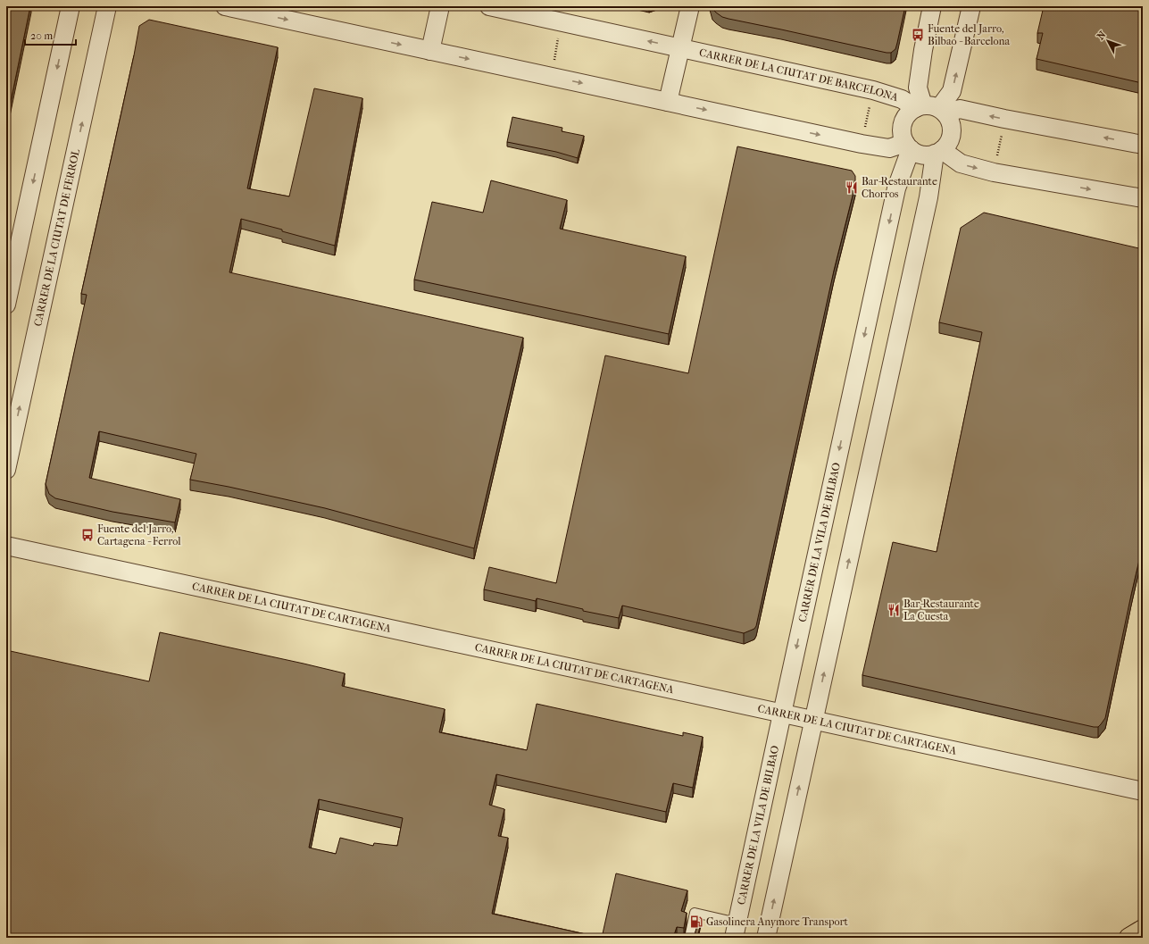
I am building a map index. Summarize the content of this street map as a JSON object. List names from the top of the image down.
{
  "streets": {
    "street": [
      "CARRER DE LA CIUTAT DE BARCELONA",
      "CARRER DE LA CIUTAT DE FERROL",
      "CARRER DE LA VILA DE BILBAO",
      "CARRER DE LA CIUTAT DE CARTAGENA"
    ]
  },
  "crossings": [
    ["CARRER DE LA CIUTAT DE BARCELONA", "CARRER DE LA VILA DE BILBAO"],
    ["CARRER DE LA VILA DE BILBAO", "CARRER DE LA CIUTAT DE CARTAGENA"]
  ],
  "places": {
    "bus stop": ["Fuente del Jarro, Bilbao - Barcelona", "Fuente del Jarro, Cartagena - Ferrol"],
    "restaurant": ["Bar-Restaurante Chorros", "Bar-Restaurante La Cuesta"],
    "fuel station": ["Gasolinera Anymore Transport"]
  },
  "scale_bar": "20 m",
  "north": "top left"
}
